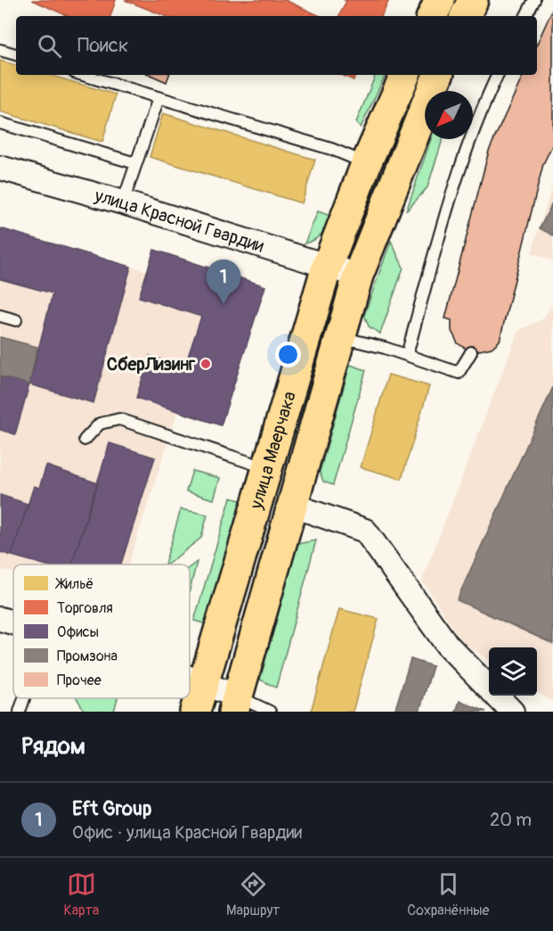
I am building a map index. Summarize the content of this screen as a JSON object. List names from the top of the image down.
{
  "streets": {
    "main road": ["улица Маерчака"],
    "street": ["улица Красной Гвардии"]
  },
  "crossings": [
    ["улица Красной Гвардии", "улица Маерчака"]
  ],
  "places": ["СберЛизинг"],
  "legend": [
    "Жильё",
    "Торговля",
    "Офисы",
    "Промзона",
    "Прочее"
  ],
  "north": "bottom left",
  "page": {
    "search": "Поиск",
    "pins": "1",
    "heading": "Рядом",
    "list": [
      {
        "mark": "1",
        "name": "Eft Group",
        "note": "Офис · улица Красной Гвардии",
        "value": "20 m"
      }
    ],
    "nav": ["Карта", "Маршрут", "Сохранённые"]
  }
}
